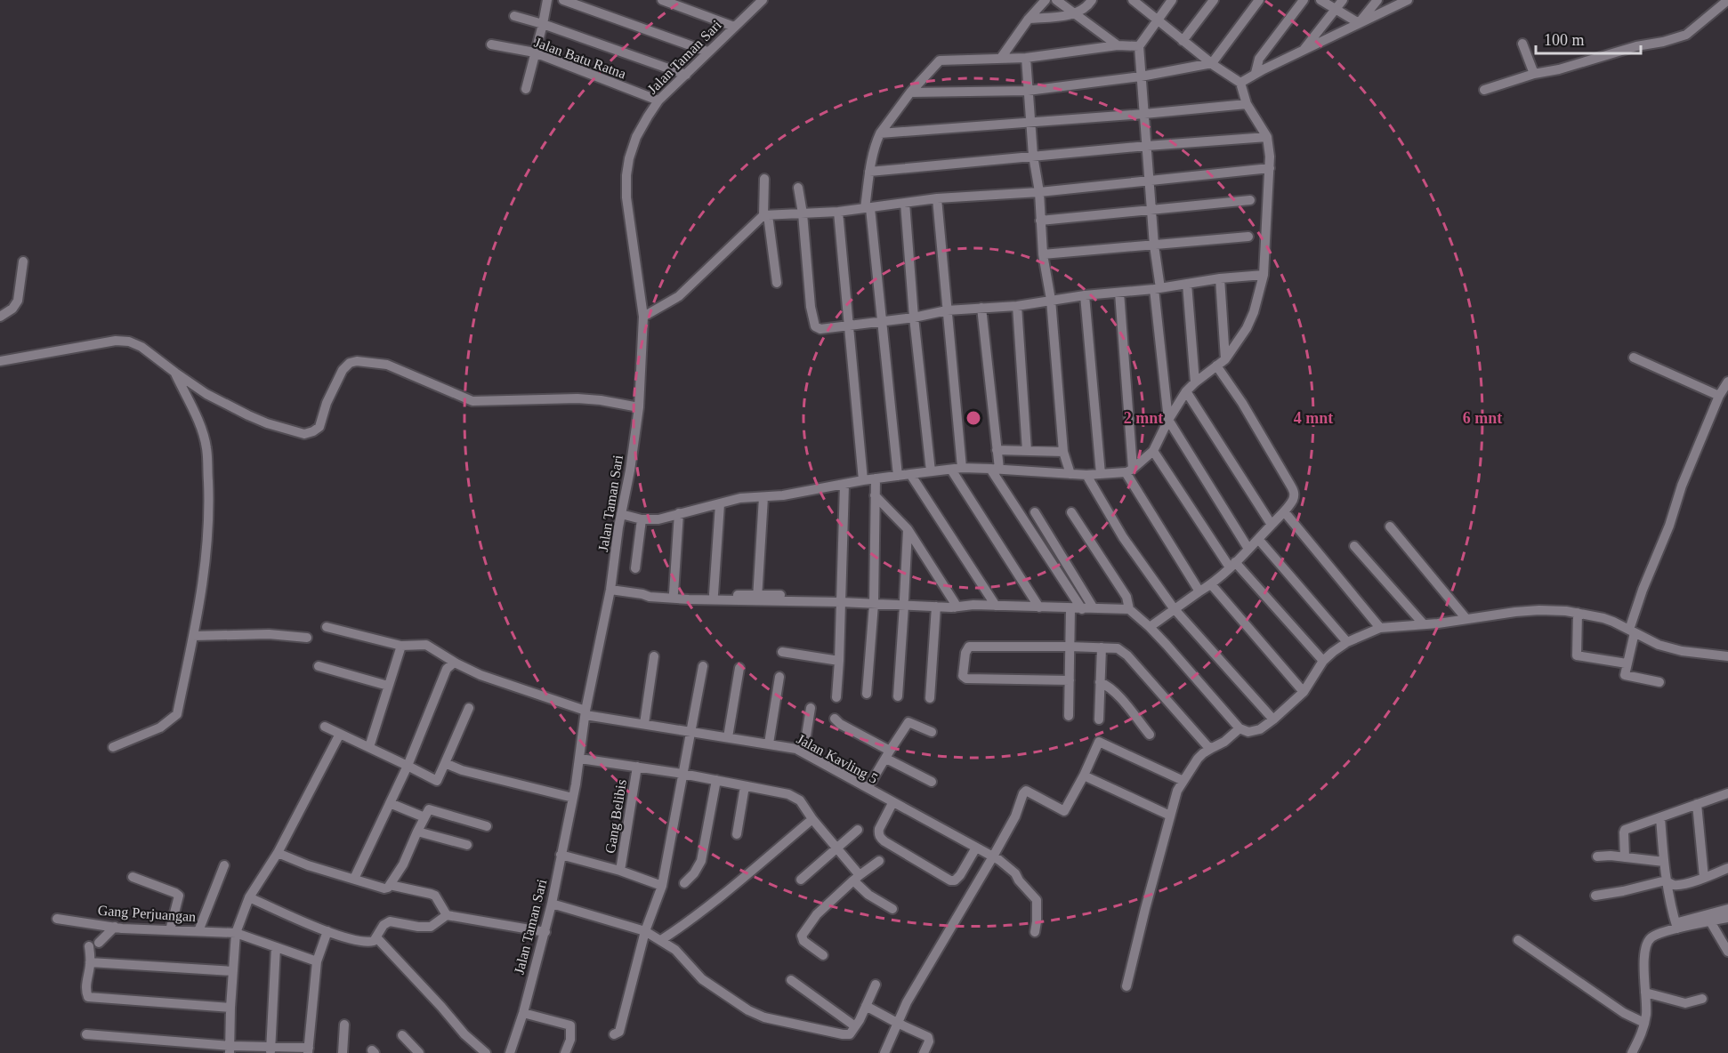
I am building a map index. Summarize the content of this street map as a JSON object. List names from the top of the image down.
{
  "streets": {
    "street": [
      "Jalan Taman Sari",
      "Jalan Batu Ratna",
      "Jalan Kavling 5",
      "Gang Belibis",
      "Gang Perjuangan"
    ]
  },
  "crossings": [
    ["Jalan Taman Sari", "Jalan Batu Ratna"],
    ["Jalan Taman Sari", "Jalan Kavling 5"]
  ],
  "scale_bar": "100 m",
  "rings": ["2 mnt", "4 mnt", "6 mnt"]
}
